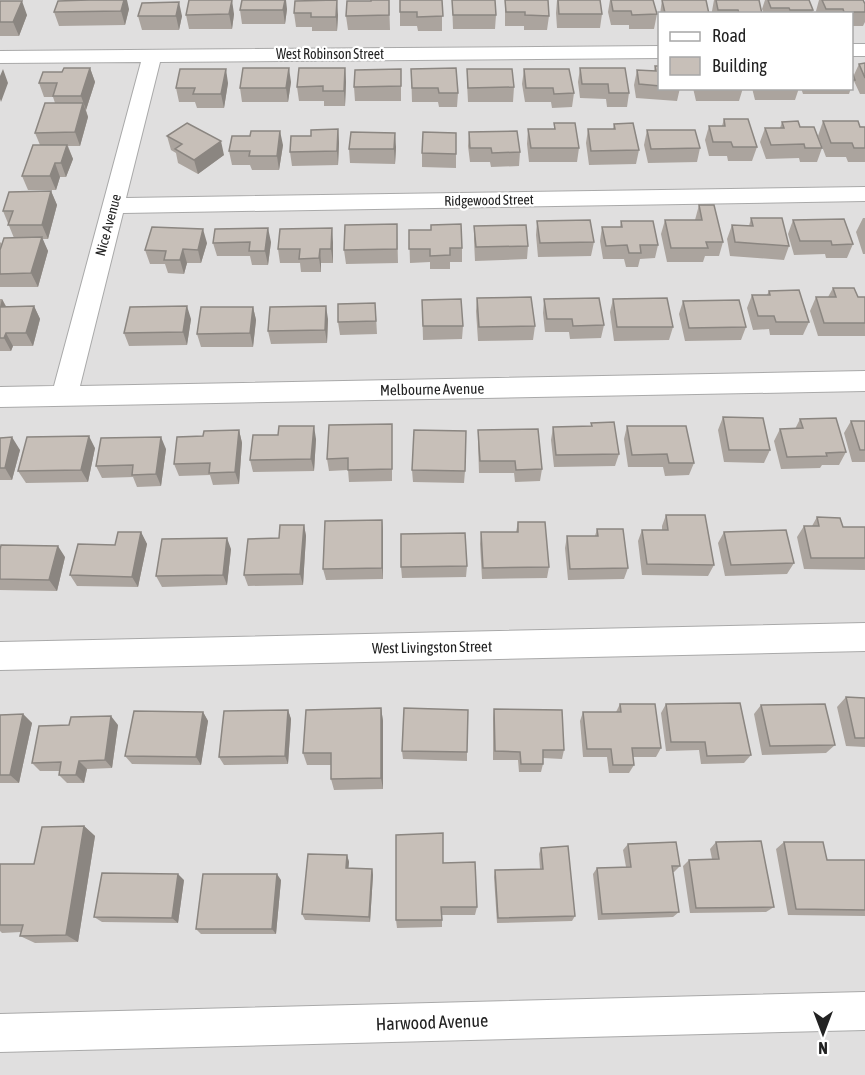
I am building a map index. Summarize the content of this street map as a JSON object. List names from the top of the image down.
{
  "streets": {
    "street": [
      "West Robinson Street",
      "Ridgewood Street",
      "Nice Avenue",
      "Melbourne Avenue",
      "West Livingston Street",
      "Harwood Avenue"
    ]
  },
  "crossings": [
    ["West Robinson Street", "Nice Avenue"],
    ["Ridgewood Street", "Nice Avenue"],
    ["Nice Avenue", "Melbourne Avenue"]
  ],
  "legend": ["Road", "Building"],
  "north": "bottom"
}
